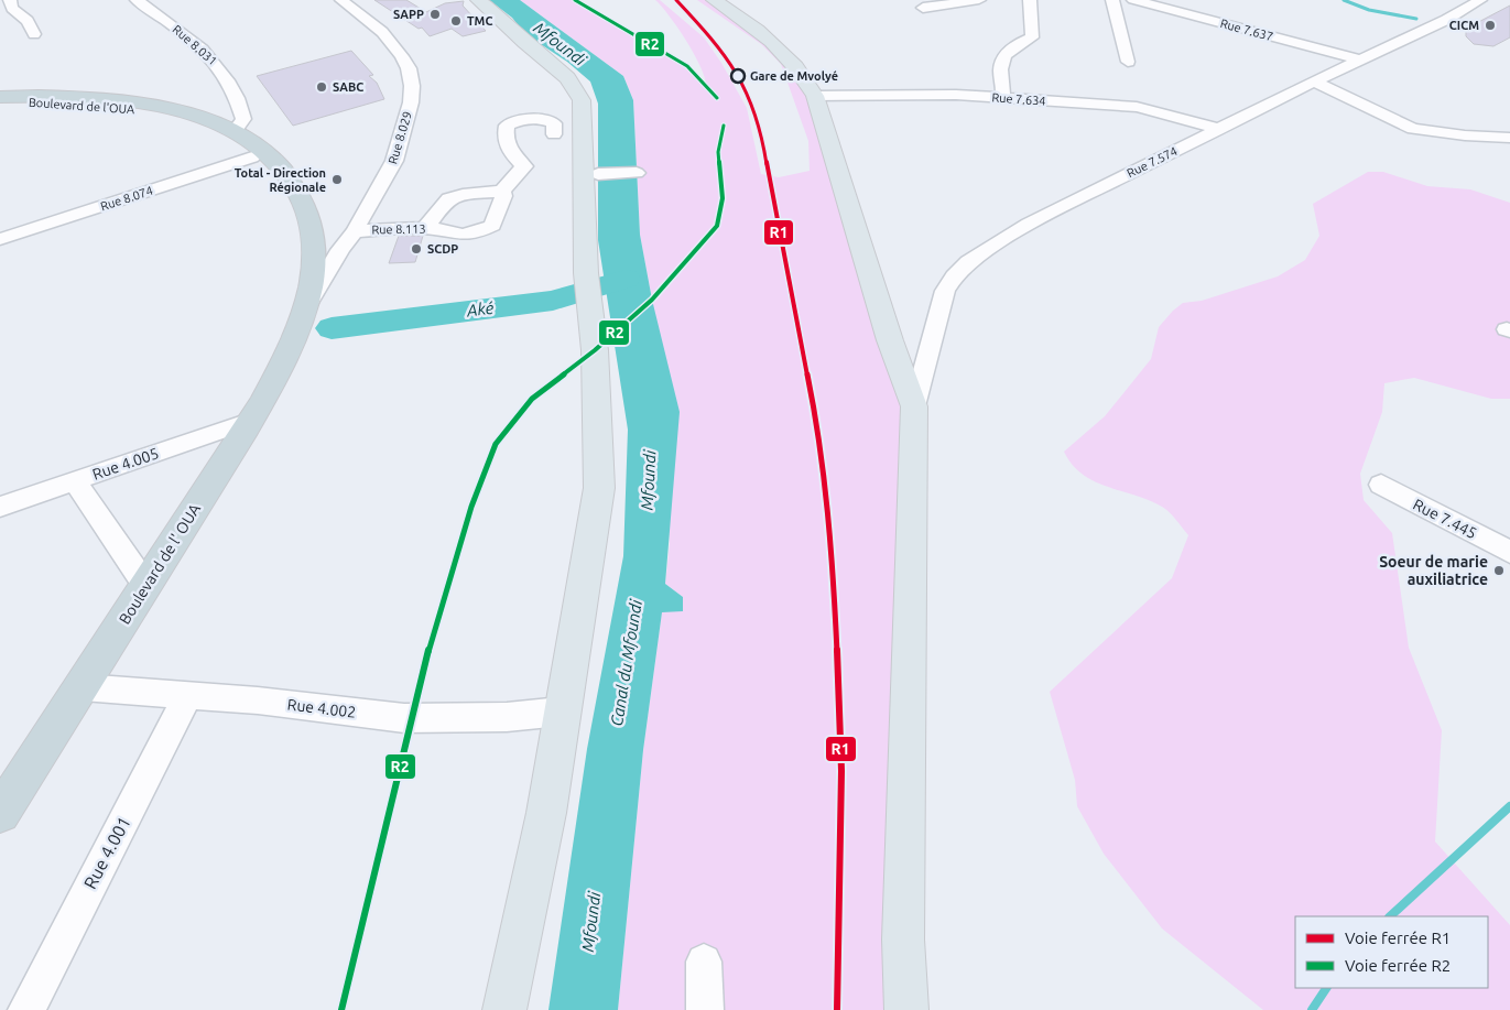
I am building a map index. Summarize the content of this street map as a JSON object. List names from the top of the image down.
{
  "streets": {
    "highway": ["Boulevard de l'OUA", "Boulevard de l' OUA"],
    "street": [
      "Rue 7.637",
      "Rue 8.031",
      "Rue 7.634",
      "Rue 8.029",
      "Rue 7.574",
      "Rue 8.074",
      "Rue 8.113",
      "Rue 4.005",
      "Rue 7.445",
      "Rue 4.002",
      "Rue 4.001"
    ]
  },
  "crossings": [
    ["Rue 7.637", "Rue 7.574"],
    ["Rue 8.031", "Boulevard de l' OUA"],
    ["Rue 7.634", "Rue 7.574"],
    ["Boulevard de l'OUA", "Rue 8.029"],
    ["Boulevard de l'OUA", "Rue 8.074"],
    ["Boulevard de l'OUA", "Boulevard de l' OUA"],
    ["Rue 8.029", "Rue 8.113"],
    ["Rue 8.029", "Boulevard de l' OUA"],
    ["Rue 4.005", "Boulevard de l' OUA"],
    ["Boulevard de l' OUA", "Rue 4.002"],
    ["Rue 4.002", "Rue 4.001"]
  ],
  "water": ["Mfoundi", "Aké", "Canal du Mfoundi"],
  "places": [
    "SAPP",
    "TMC",
    "CICM",
    "Gare de Mvolyé",
    "SABC",
    "Total - Direction Régionale",
    "SCDP",
    "Soeur de marie auxiliatrice"
  ],
  "lines": ["rail line R1", "rail line R2"],
  "legend": ["Voie ferrée R1", "Voie ferrée R2"]
}
